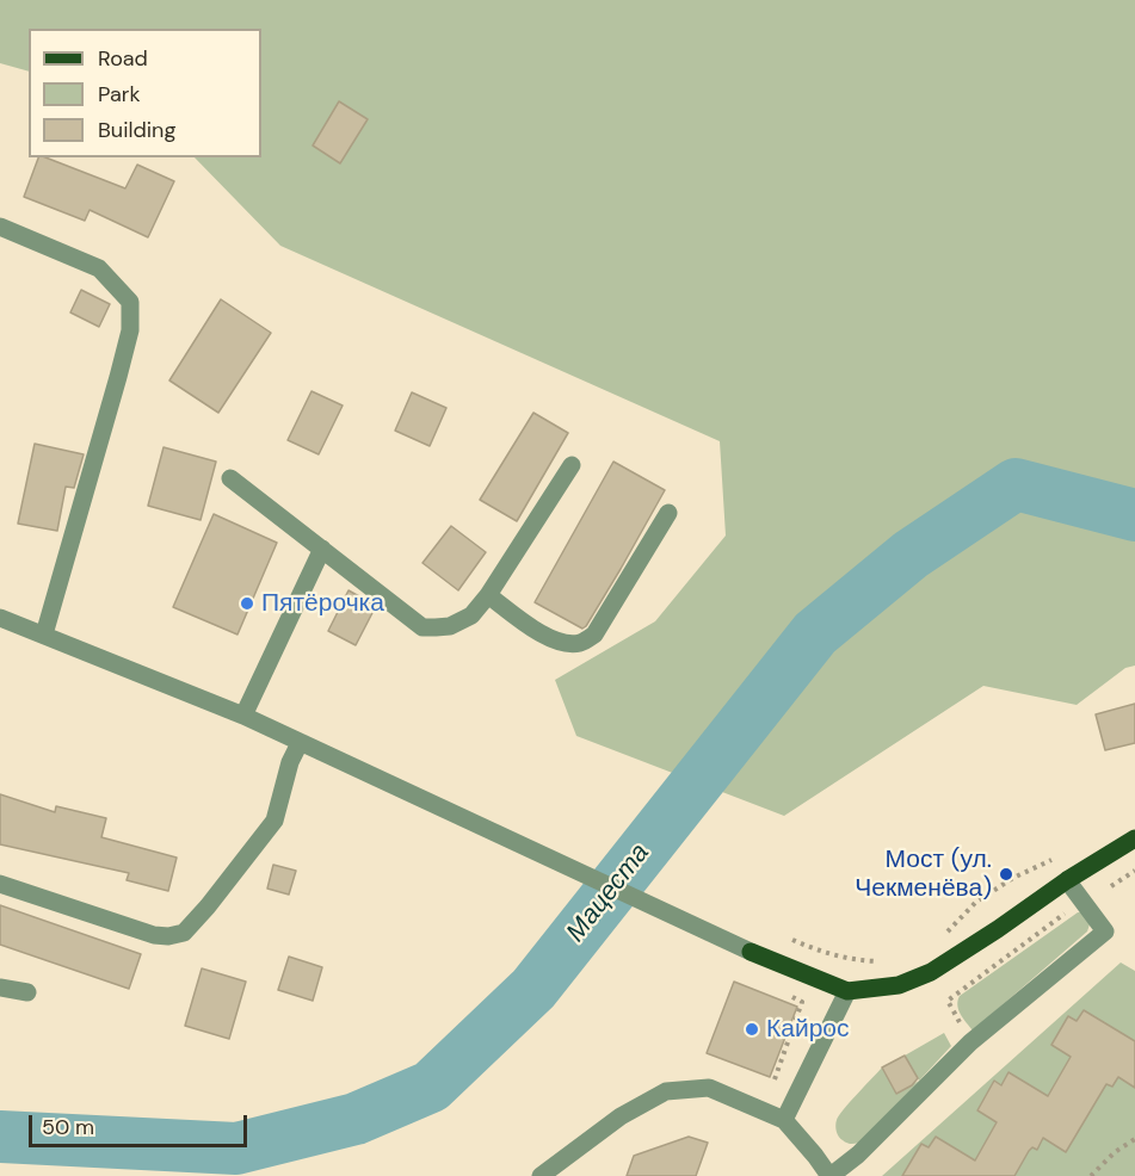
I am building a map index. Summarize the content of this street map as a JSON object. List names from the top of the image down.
{
  "water": ["Мацеста"],
  "places": ["Пятёрочка", "Мост (ул. Чекменёва)", "Кайрос"],
  "legend": ["Road", "Park", "Building"],
  "scale_bar": "50 m"
}
